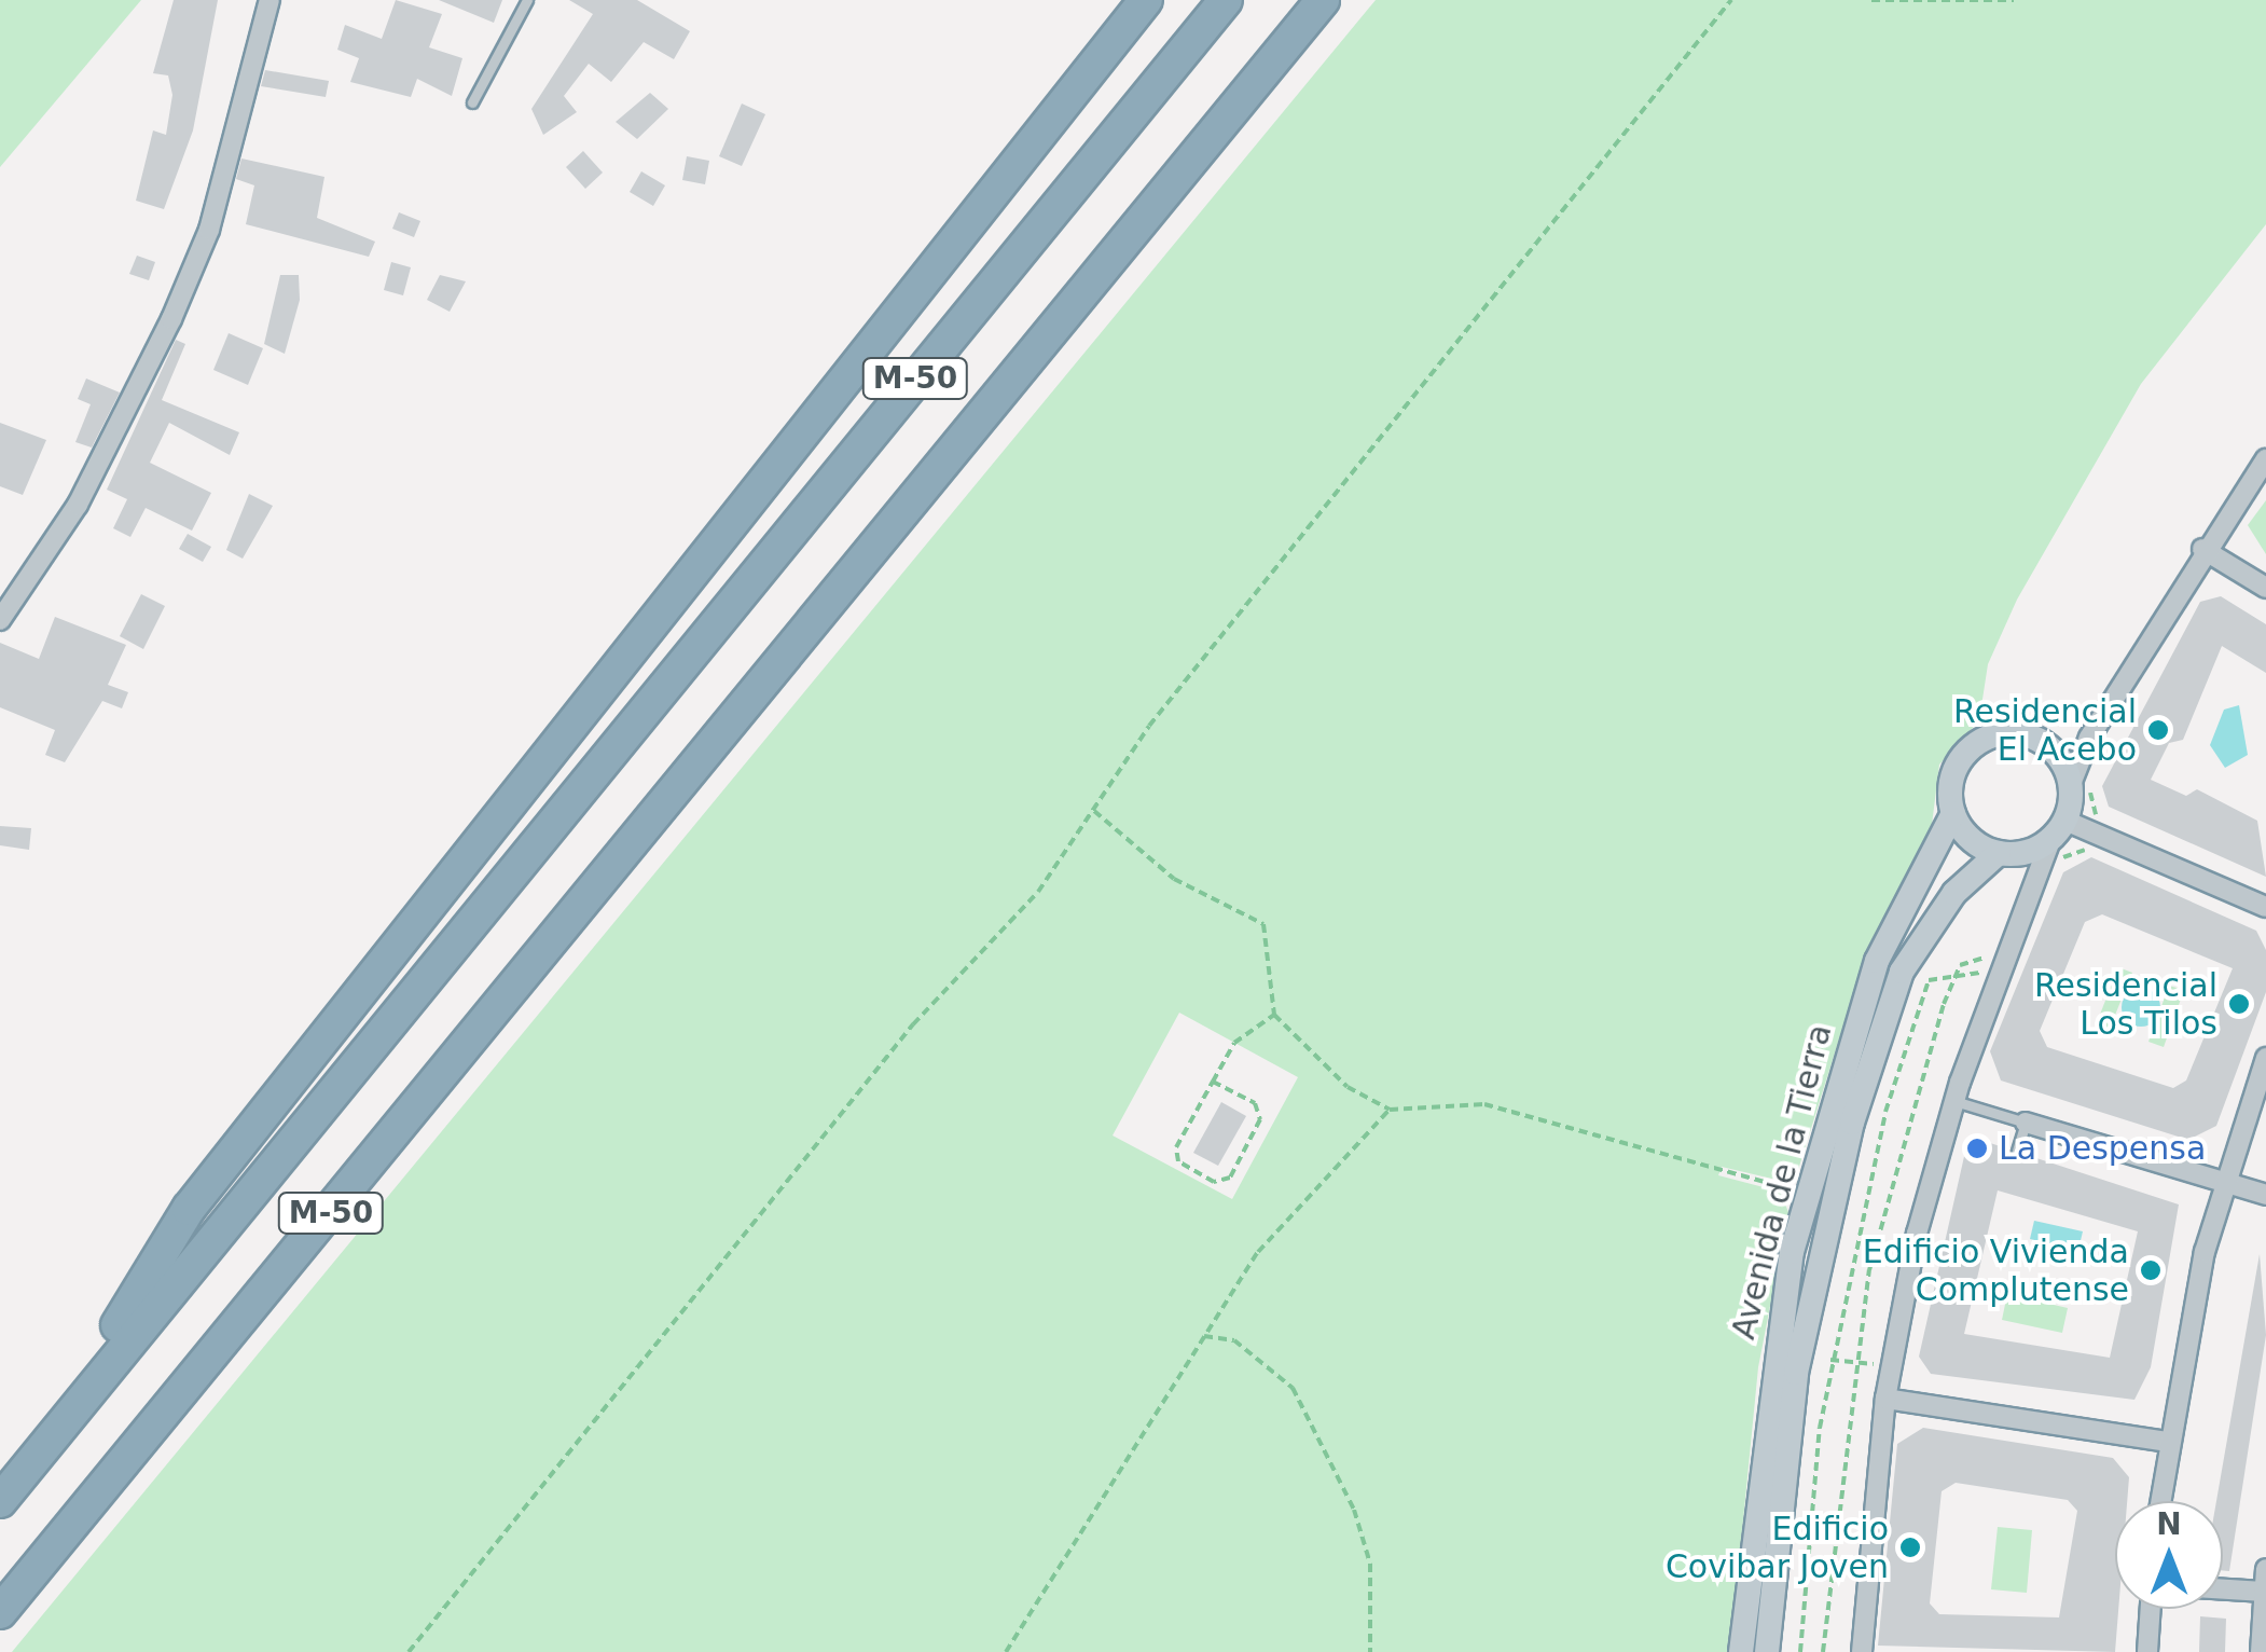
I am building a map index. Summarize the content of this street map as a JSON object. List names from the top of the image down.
{
  "streets": {
    "highway": ["M-50"],
    "street": ["Avenida de la Tierra"]
  },
  "places": [
    "Residencial El Acebo",
    "Residencial Los Tilos",
    "La Despensa",
    "Edificio Vivienda Complutense",
    "Edificio Covibar Joven"
  ],
  "north": "top"
}
